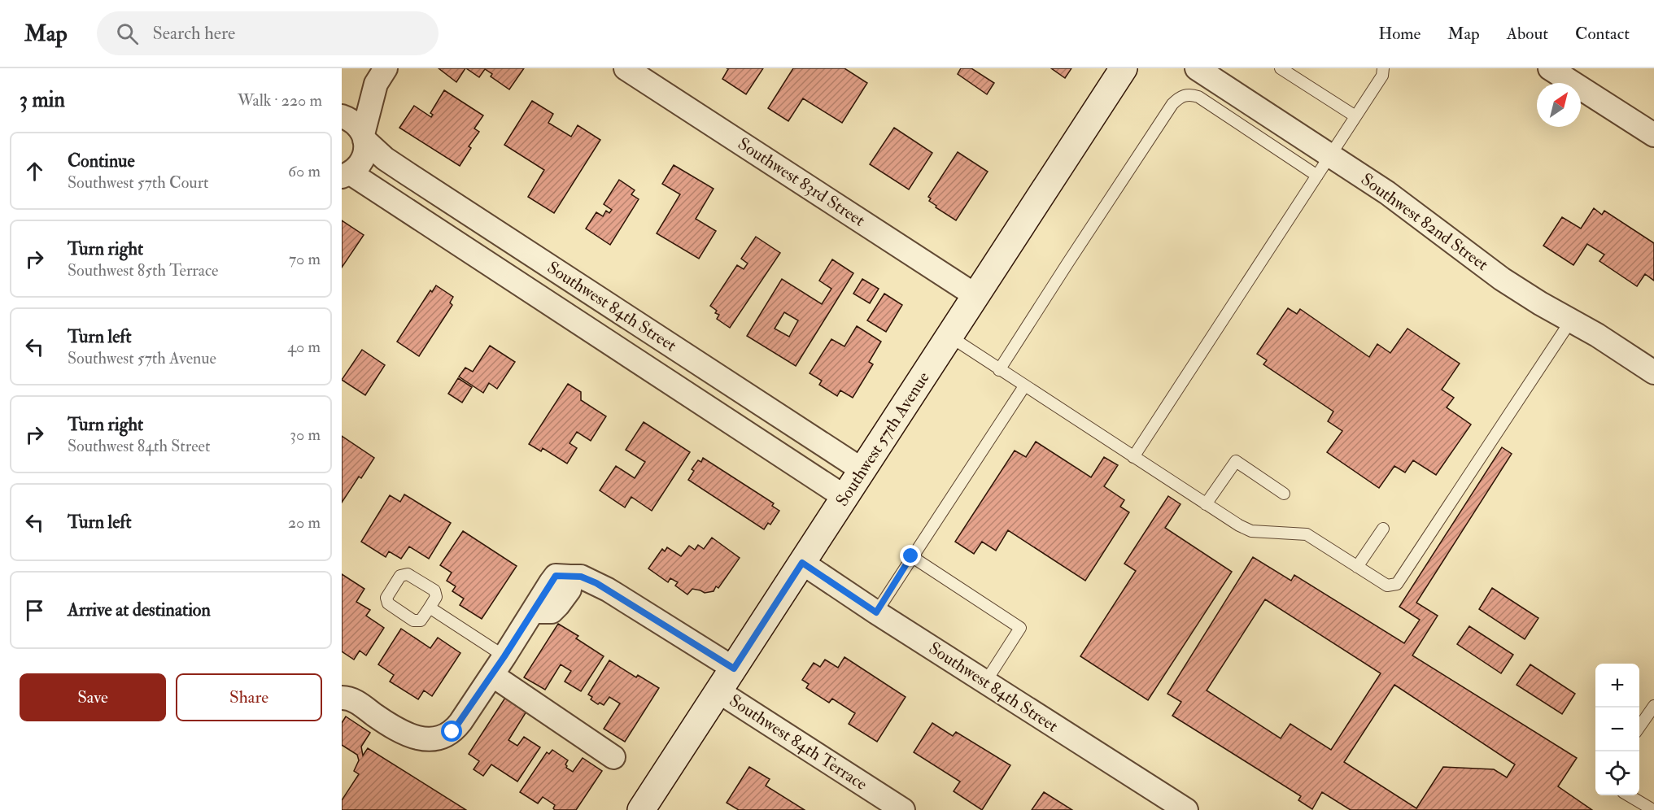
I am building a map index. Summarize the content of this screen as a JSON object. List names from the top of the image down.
{
  "streets": {
    "main road": ["Southwest 57th Avenue"],
    "street": [
      "Southwest 83rd Street",
      "Southwest 82nd Street",
      "Southwest 84th Street",
      "Southwest 84th Terrace"
    ]
  },
  "crossings": [
    ["Southwest 83rd Street", "Southwest 57th Avenue"],
    ["Southwest 84th Street", "Southwest 57th Avenue"],
    ["Southwest 57th Avenue", "Southwest 84th Terrace"]
  ],
  "north": "top right",
  "page": {
    "header": "Map",
    "search": "Search here",
    "nav": [
      "Home",
      "Map",
      "About",
      "Contact"
    ],
    "heading": ["3 min", "Walk · 220 m"],
    "list": [
      ["Continue", "Southwest 57th Court", "60 m"],
      ["Turn right", "Southwest 85th Terrace", "70 m"],
      ["Turn left", "Southwest 57th Avenue", "40 m"],
      ["Turn right", "Southwest 84th Street", "30 m"],
      ["Turn left", "20 m"],
      "Arrive at destination"
    ],
    "buttons": ["Save", "Share"],
    "map_buttons": ["+", "−"]
  }
}
